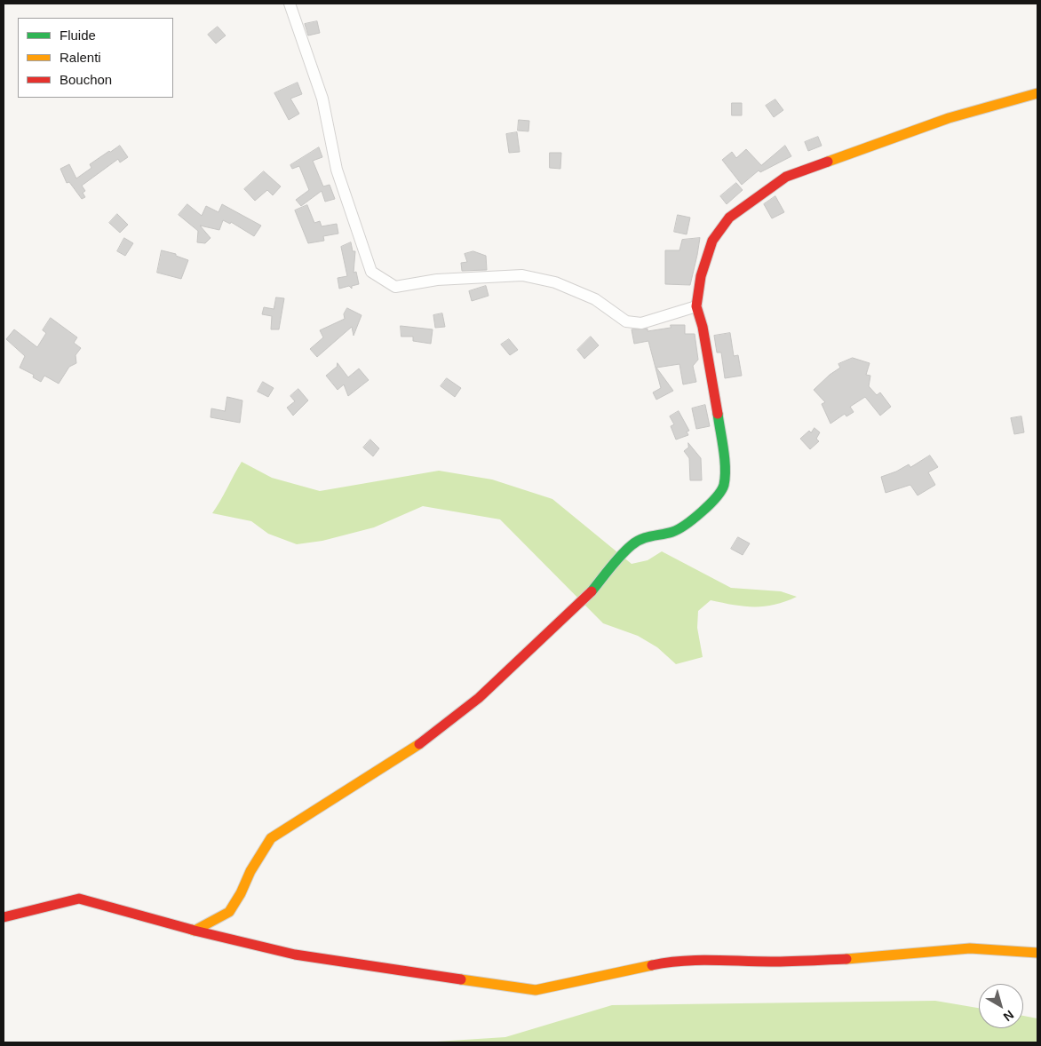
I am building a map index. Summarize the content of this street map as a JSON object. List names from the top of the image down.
{
  "legend": ["Fluide", "Ralenti", "Bouchon"],
  "north": "bottom right"
}
